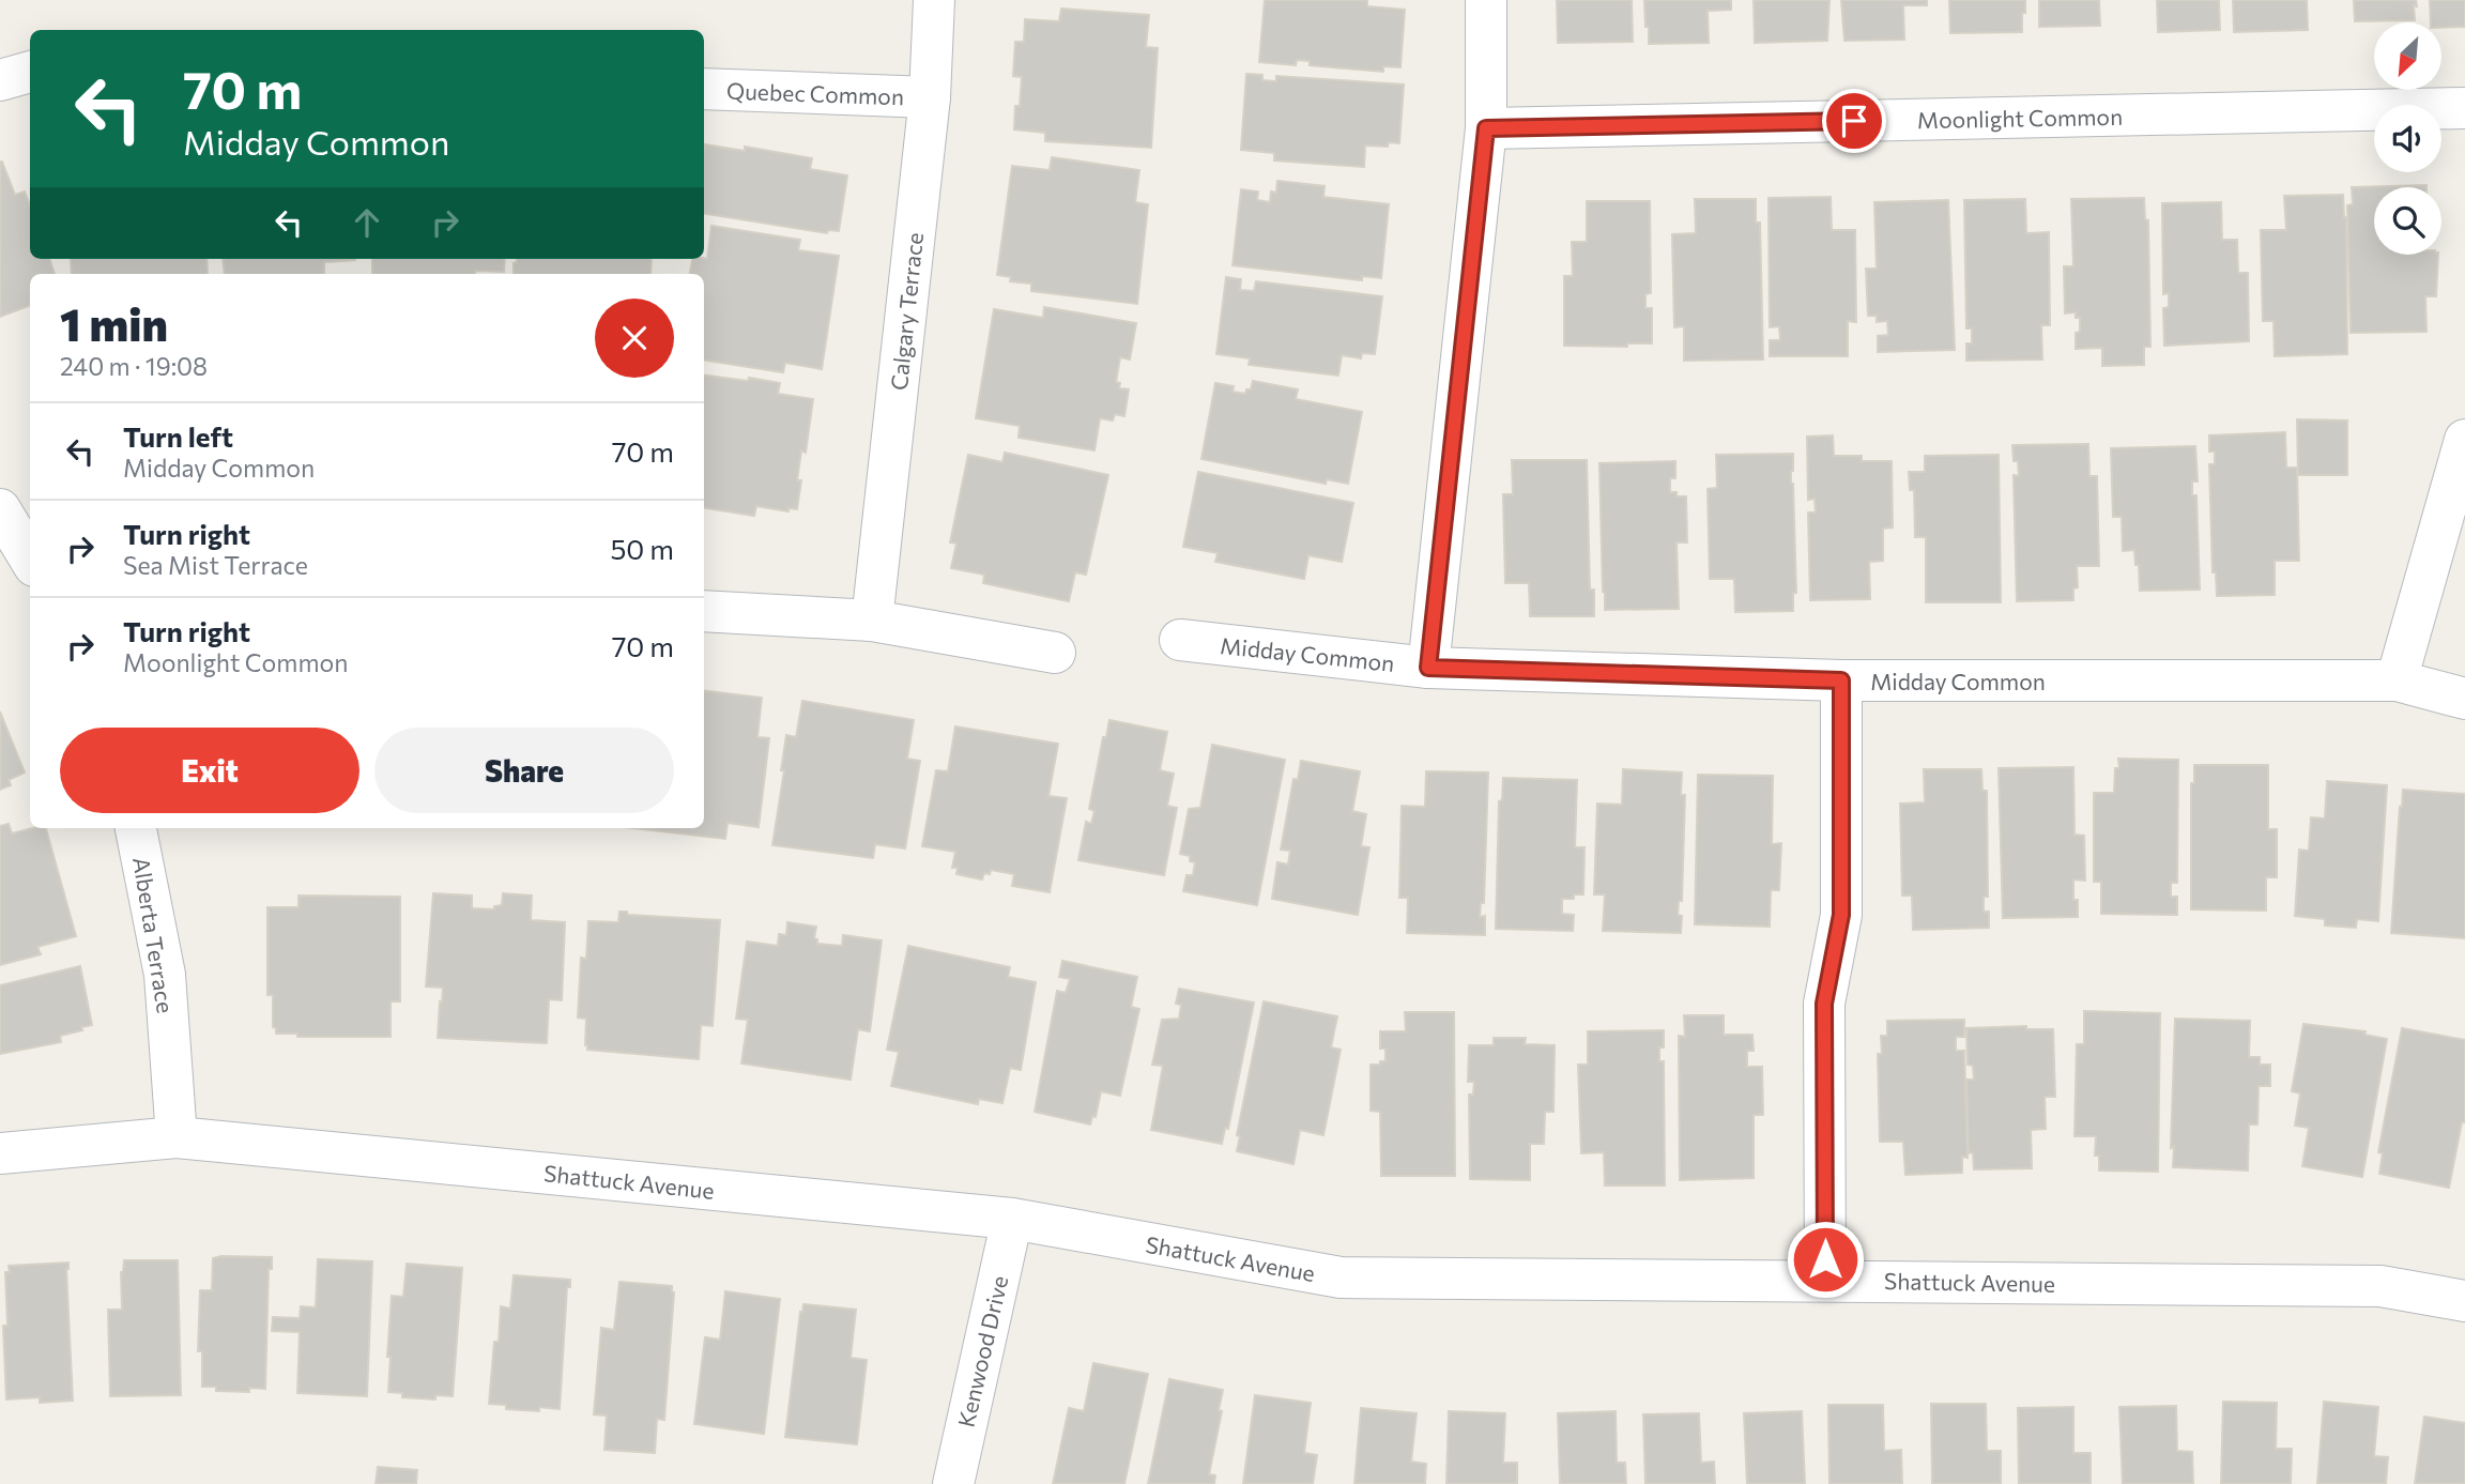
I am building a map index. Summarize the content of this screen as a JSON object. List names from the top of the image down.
{
  "streets": {
    "street": [
      "Quebec Common",
      "Moonlight Common",
      "Calgary Terrace",
      "Midday Common",
      "Alberta Terrace",
      "Shattuck Avenue",
      "Kenwood Drive"
    ]
  },
  "crossings": [
    ["Quebec Common", "Calgary Terrace"],
    ["Alberta Terrace", "Shattuck Avenue"],
    ["Shattuck Avenue", "Kenwood Drive"]
  ],
  "north": "bottom left",
  "page": {
    "turn": ["70 m", "Midday Common"],
    "heading": ["1 min", "240 m · 19:08"],
    "list": [
      {
        "name": "Turn left",
        "note": "Midday Common",
        "value": "70 m"
      },
      {
        "name": "Turn right",
        "note": "Sea Mist Terrace",
        "value": "50 m"
      },
      {
        "name": "Turn right",
        "note": "Moonlight Common",
        "value": "70 m"
      }
    ],
    "buttons": ["Exit", "Share"]
  }
}
